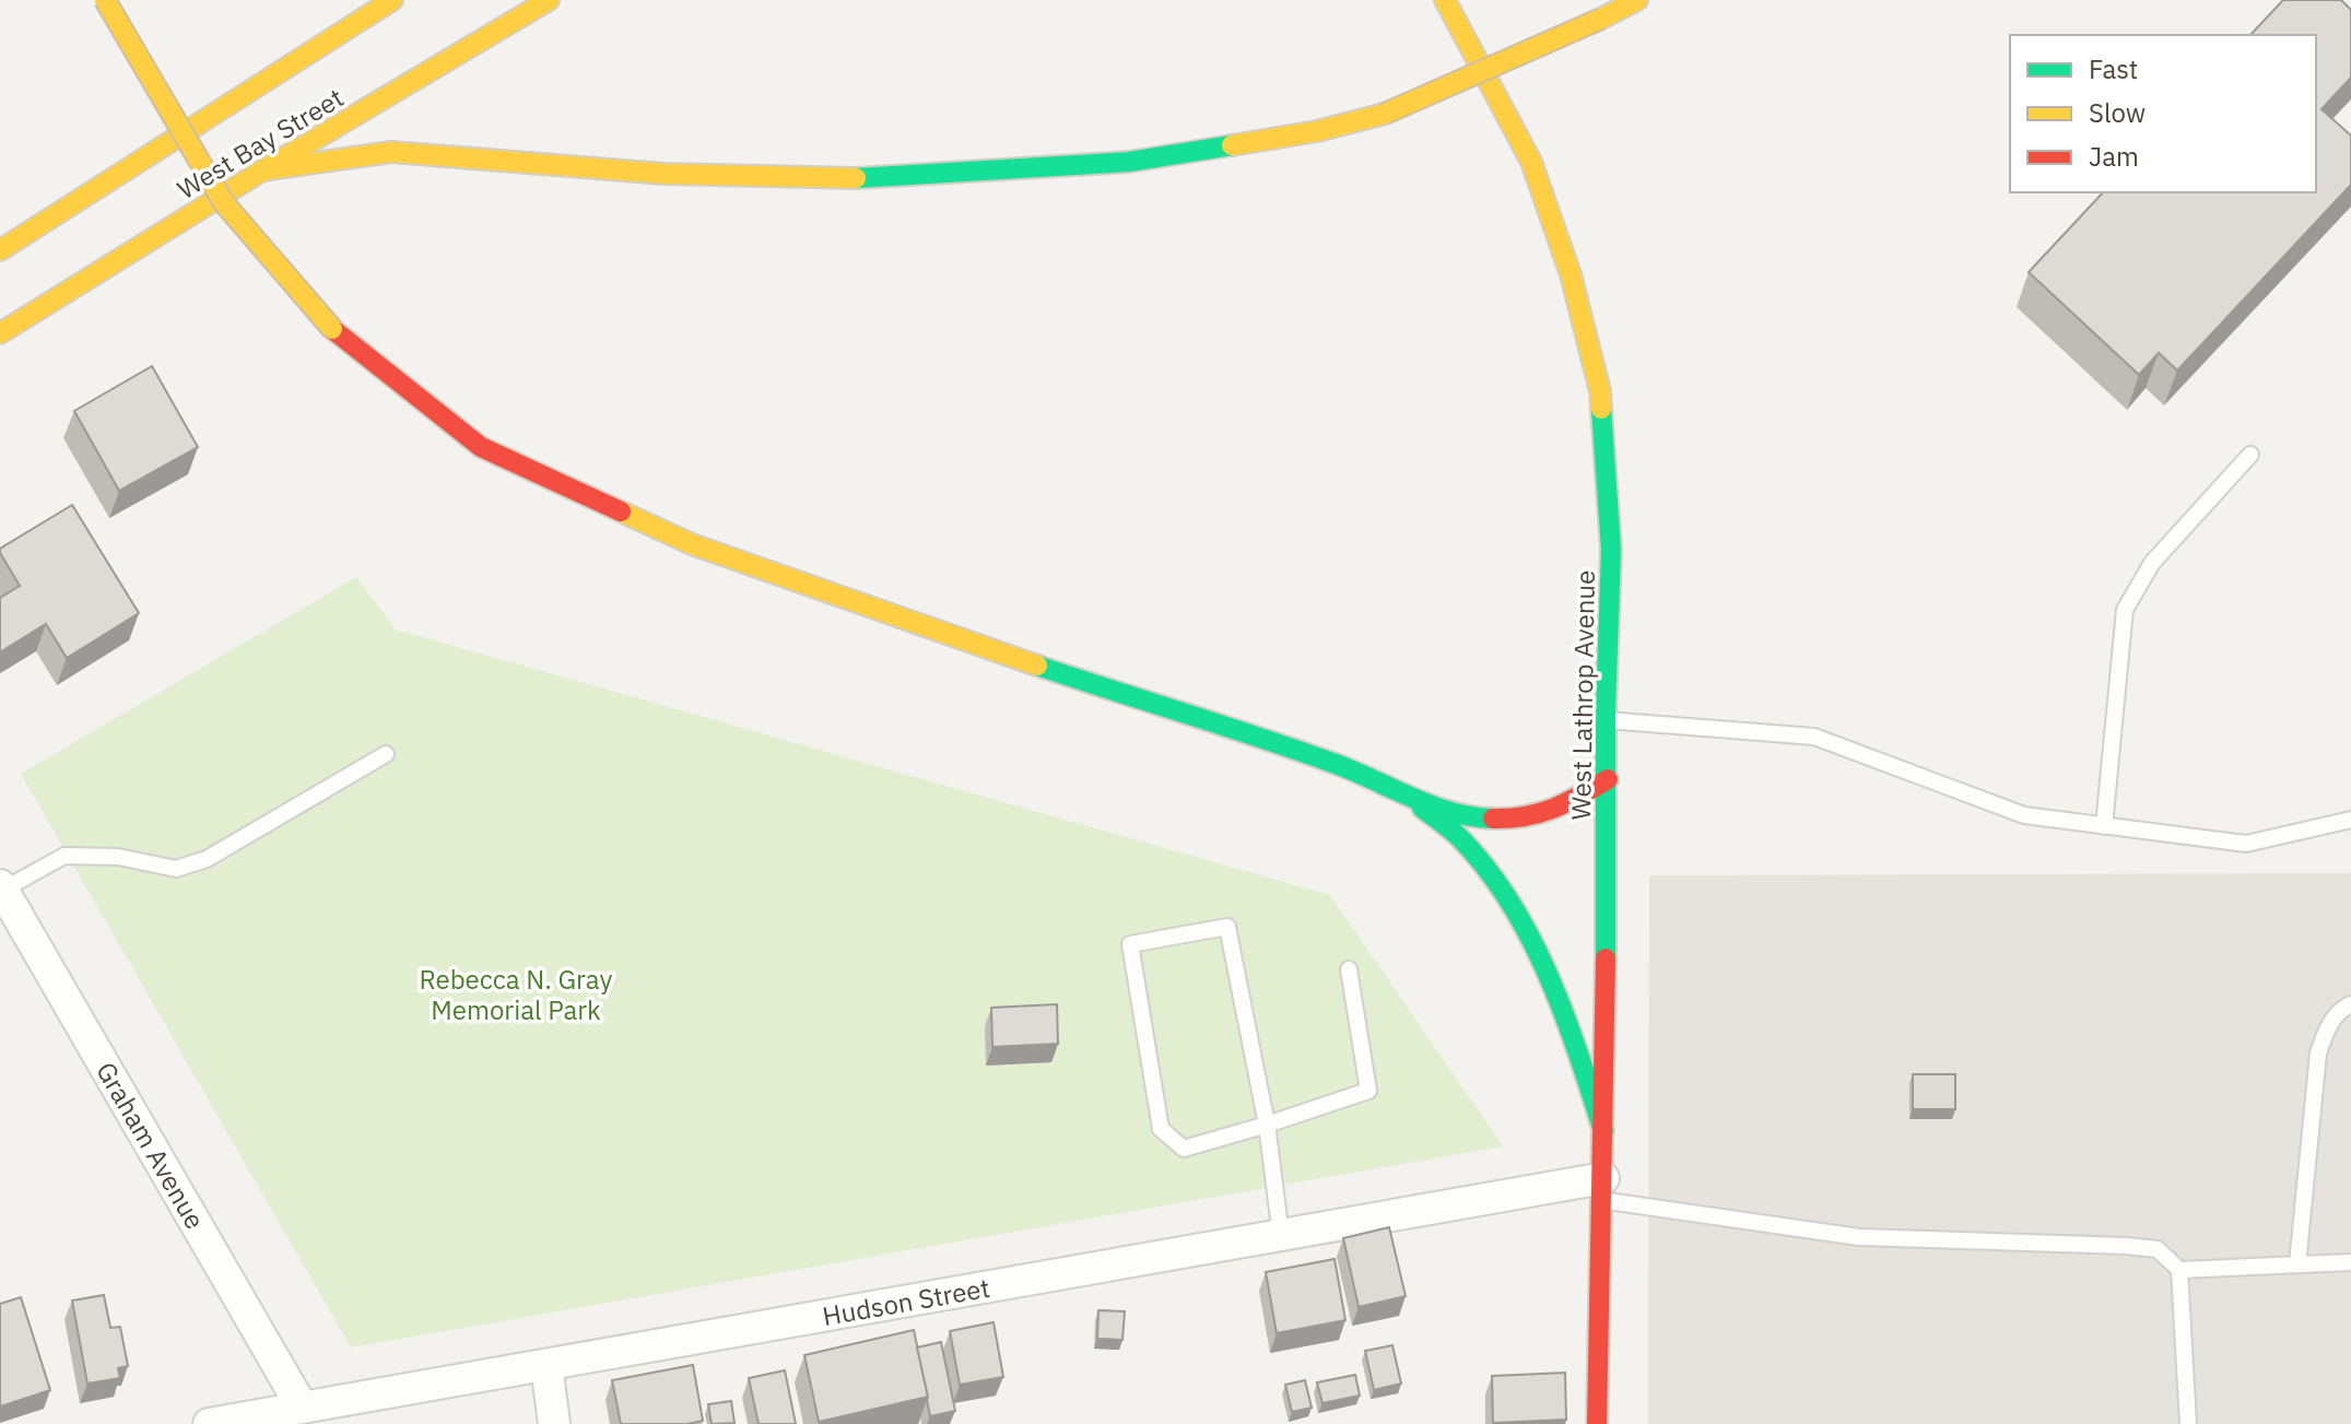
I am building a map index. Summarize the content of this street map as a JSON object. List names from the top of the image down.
{
  "streets": {
    "main road": ["West Bay Street", "West Lathrop Avenue"],
    "street": ["Graham Avenue", "Hudson Street"]
  },
  "crossings": [
    ["West Lathrop Avenue", "Hudson Street"],
    ["Graham Avenue", "Hudson Street"]
  ],
  "parks": ["Rebecca N. Gray Memorial Park"],
  "legend": ["Fast", "Slow", "Jam"]
}
